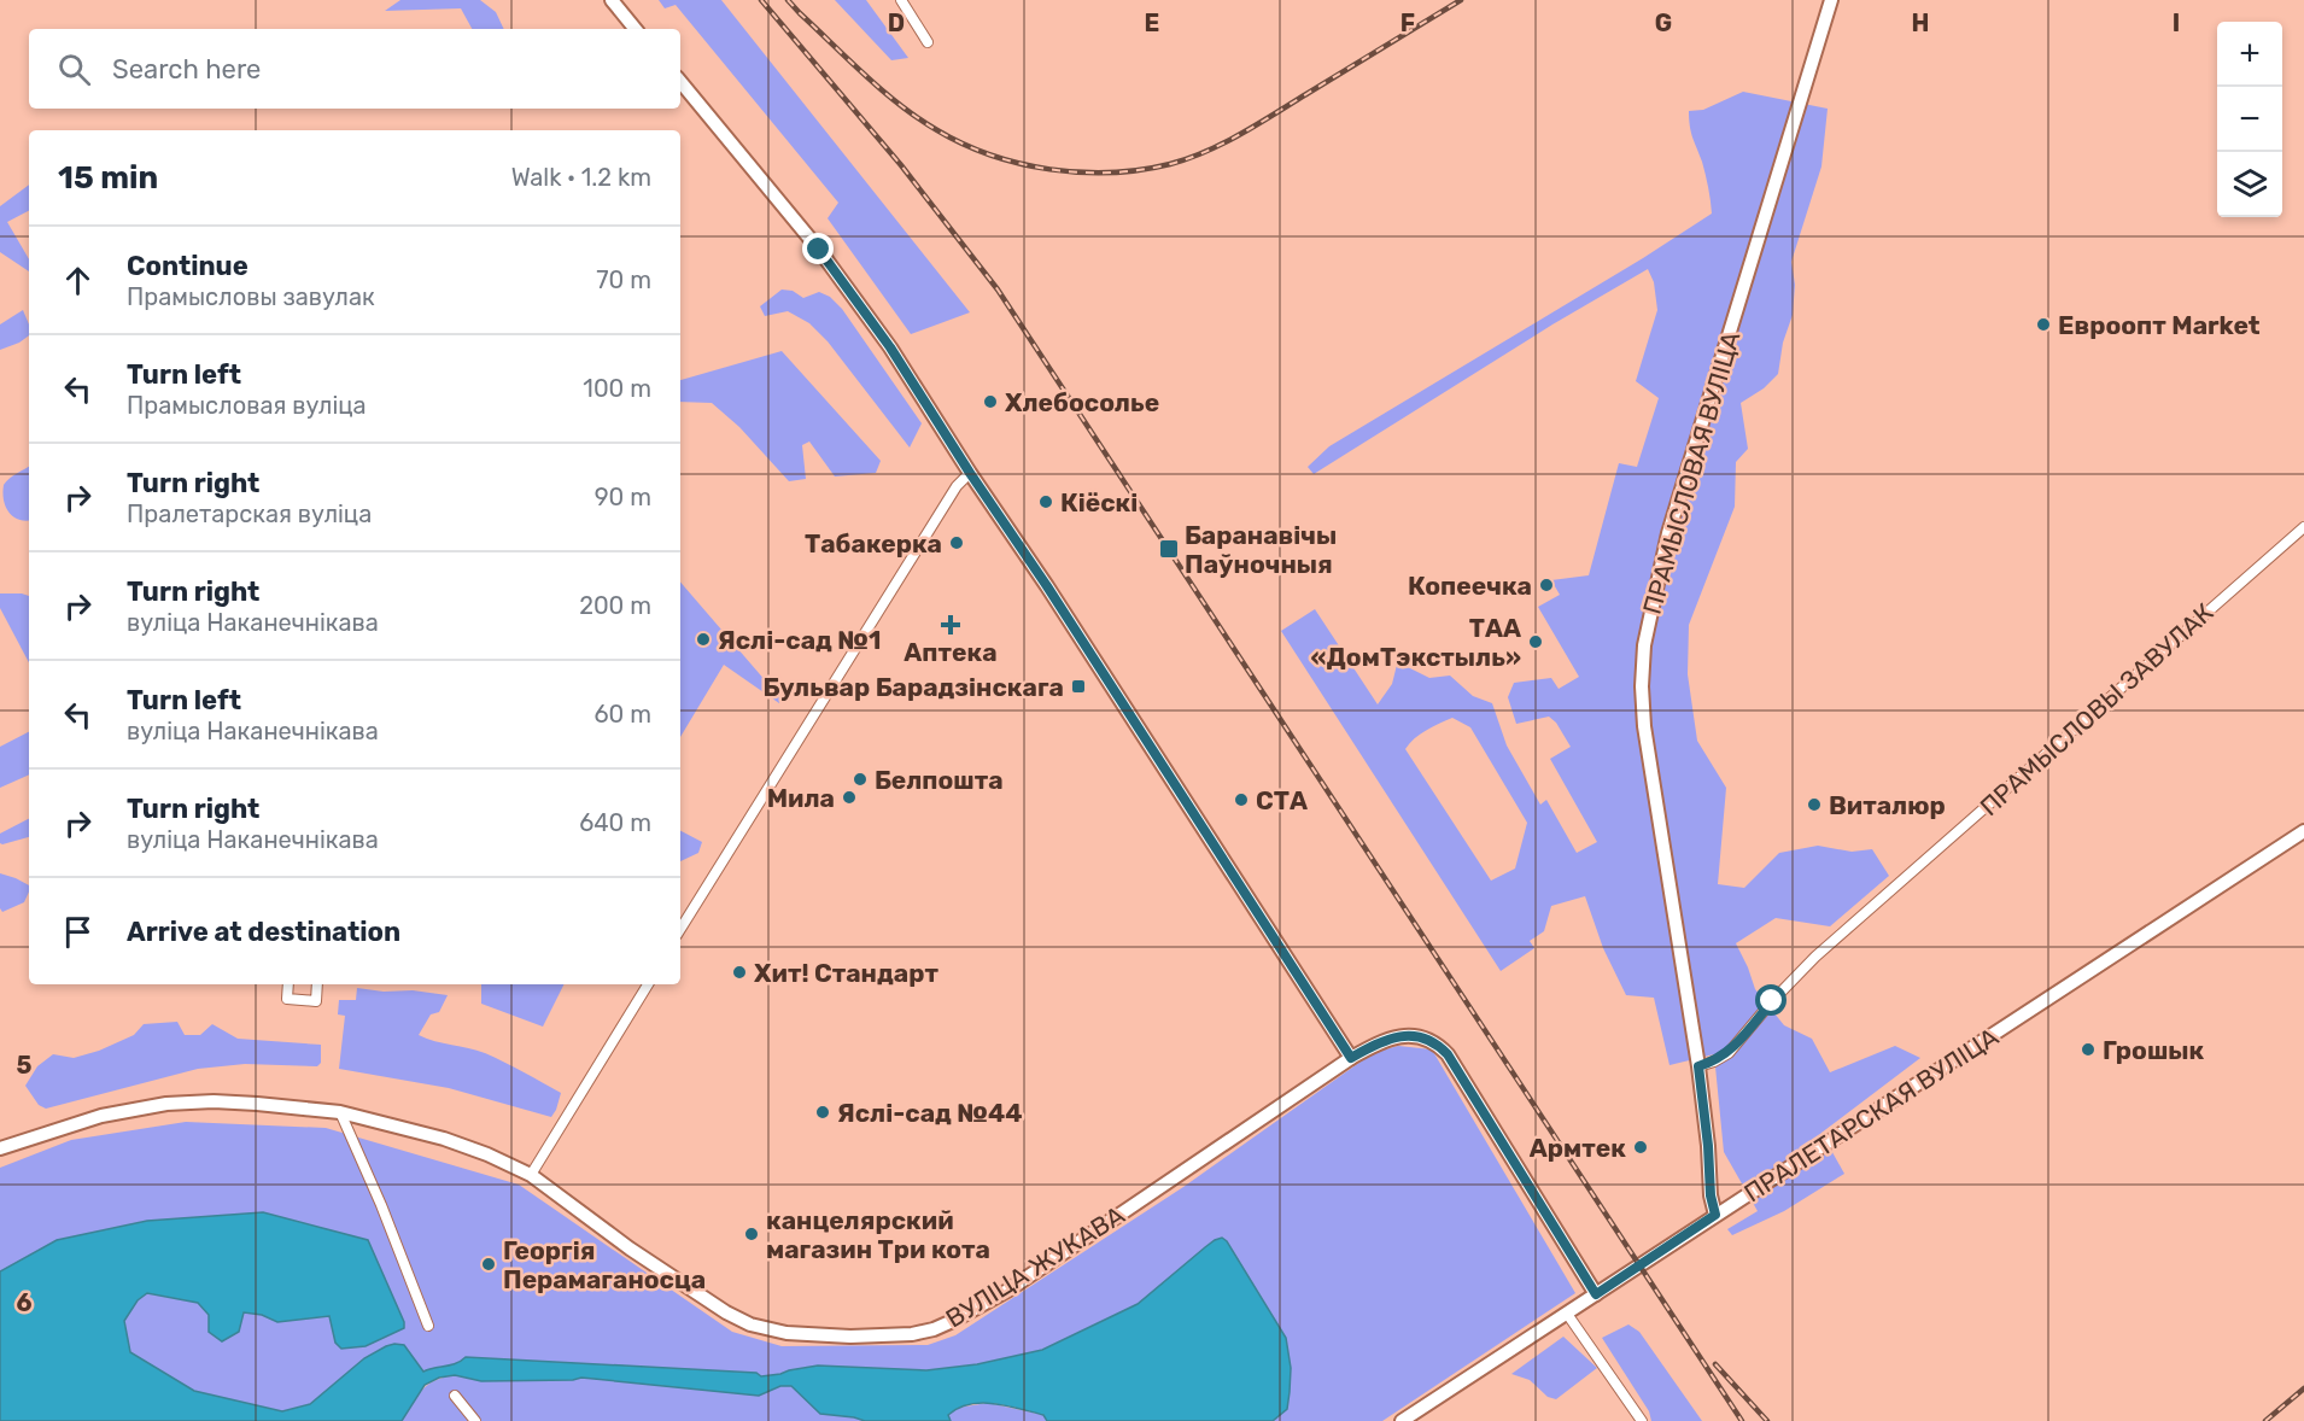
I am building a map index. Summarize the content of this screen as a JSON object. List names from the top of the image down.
{
  "streets": {
    "main road": ["ПРАМЫСЛОВАЯ ВУЛІЦА", "ПРАЛЕТАРСКАЯ ВУЛІЦА", "ВУЛІЦА ЖУКАВА"],
    "street": ["ПРАМЫСЛОВЫ ЗАВУЛАК"]
  },
  "crossings": [
    ["ПРАМЫСЛОВАЯ ВУЛІЦА", "ПРАМЫСЛОВЫ ЗАВУЛАК"],
    ["ПРАМЫСЛОВАЯ ВУЛІЦА", "ПРАЛЕТАРСКАЯ ВУЛІЦА"],
    ["ПРАЛЕТАРСКАЯ ВУЛІЦА", "ВУЛІЦА ЖУКАВА"]
  ],
  "places": {
    "other": [
      "Евроопт Market",
      "Хлебосолье",
      "Кіёскі",
      "Табакерка",
      "Копеечка",
      "Яслі-сад №1",
      "ТАА «ДомТэкстыль»",
      "Белпошта",
      "Мила",
      "СТА",
      "Виталюр",
      "Хит! Стандарт",
      "Грошык",
      "Яслі-сад №44",
      "Армтек",
      "канцелярский магазин Три кота",
      "Георгія Перамаганосца"
    ],
    "transit": ["Баранавічы Паўночныя", "Бульвар Барадзінскага"],
    "health": ["Аптека"]
  },
  "page": {
    "map_buttons": ["+", "−"],
    "search": "Search here",
    "heading": ["15 min", "Walk · 1.2 km"],
    "list": [
      ["Continue", "Прамысловы завулак", "70 m"],
      ["Turn left", "Прамысловая вуліца", "100 m"],
      ["Turn right", "Пралетарская вуліца", "90 m"],
      ["Turn right", "вуліца Наканечнікава", "200 m"],
      ["Turn left", "вуліца Наканечнікава", "60 m"],
      ["Turn right", "вуліца Наканечнікава", "640 m"],
      "Arrive at destination"
    ]
  },
  "grid": {
    "columns": [
      "D",
      "E",
      "F",
      "G",
      "H",
      "I"
    ],
    "rows": ["5", "6"]
  }
}
